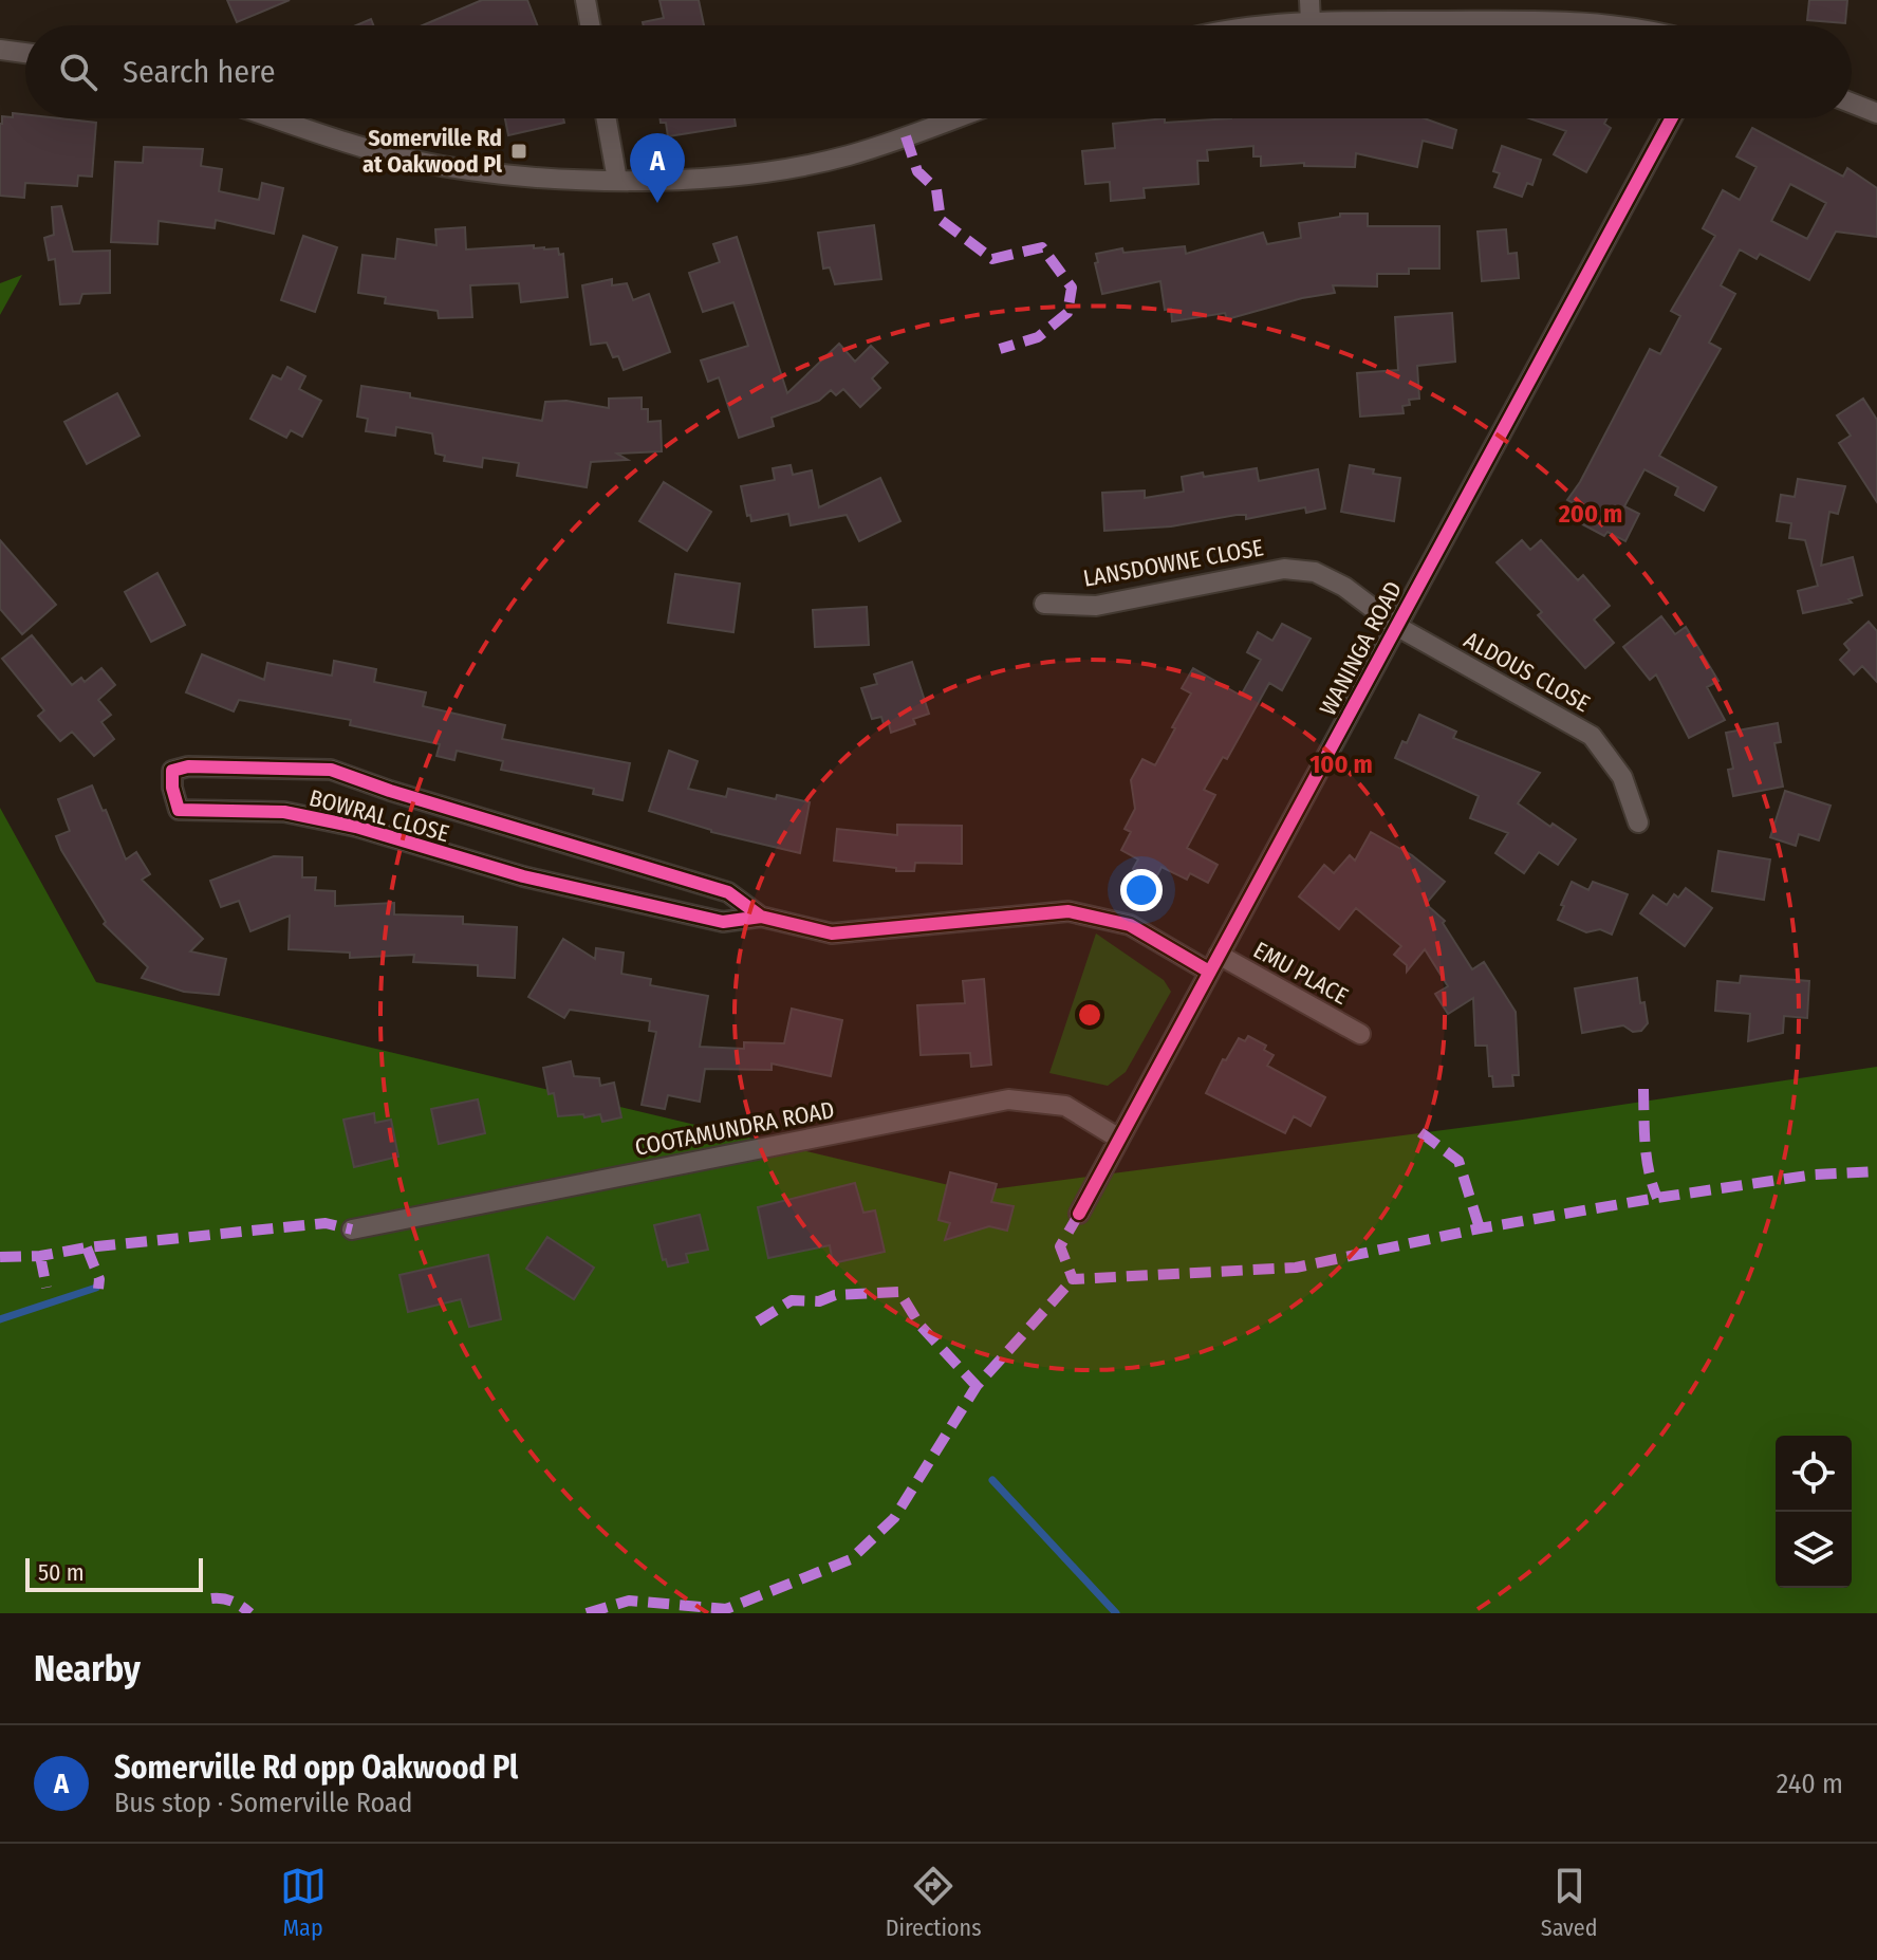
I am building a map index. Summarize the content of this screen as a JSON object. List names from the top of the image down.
{
  "streets": {
    "street": [
      "LANSDOWNE CLOSE",
      "WANINGA ROAD",
      "ALDOUS CLOSE",
      "BOWRAL CLOSE",
      "EMU PLACE",
      "COOTAMUNDRA ROAD"
    ]
  },
  "crossings": [
    ["LANSDOWNE CLOSE", "WANINGA ROAD"],
    ["LANSDOWNE CLOSE", "ALDOUS CLOSE"],
    ["WANINGA ROAD", "ALDOUS CLOSE"],
    ["WANINGA ROAD", "BOWRAL CLOSE"],
    ["WANINGA ROAD", "EMU PLACE"],
    ["WANINGA ROAD", "COOTAMUNDRA ROAD"],
    ["BOWRAL CLOSE", "EMU PLACE"]
  ],
  "places": {
    "transit": ["Somerville Rd at Oakwood Pl"]
  },
  "scale_bar": "50 m",
  "page": {
    "search": "Search here",
    "pins": "A",
    "scale": "50 m",
    "heading": "Nearby",
    "list": [
      {
        "mark": "A",
        "name": "Somerville Rd opp Oakwood Pl",
        "note": "Bus stop · Somerville Road",
        "value": "240 m"
      }
    ],
    "nav": ["Map", "Directions", "Saved"]
  },
  "rings": ["200 m", "100 m"]
}
